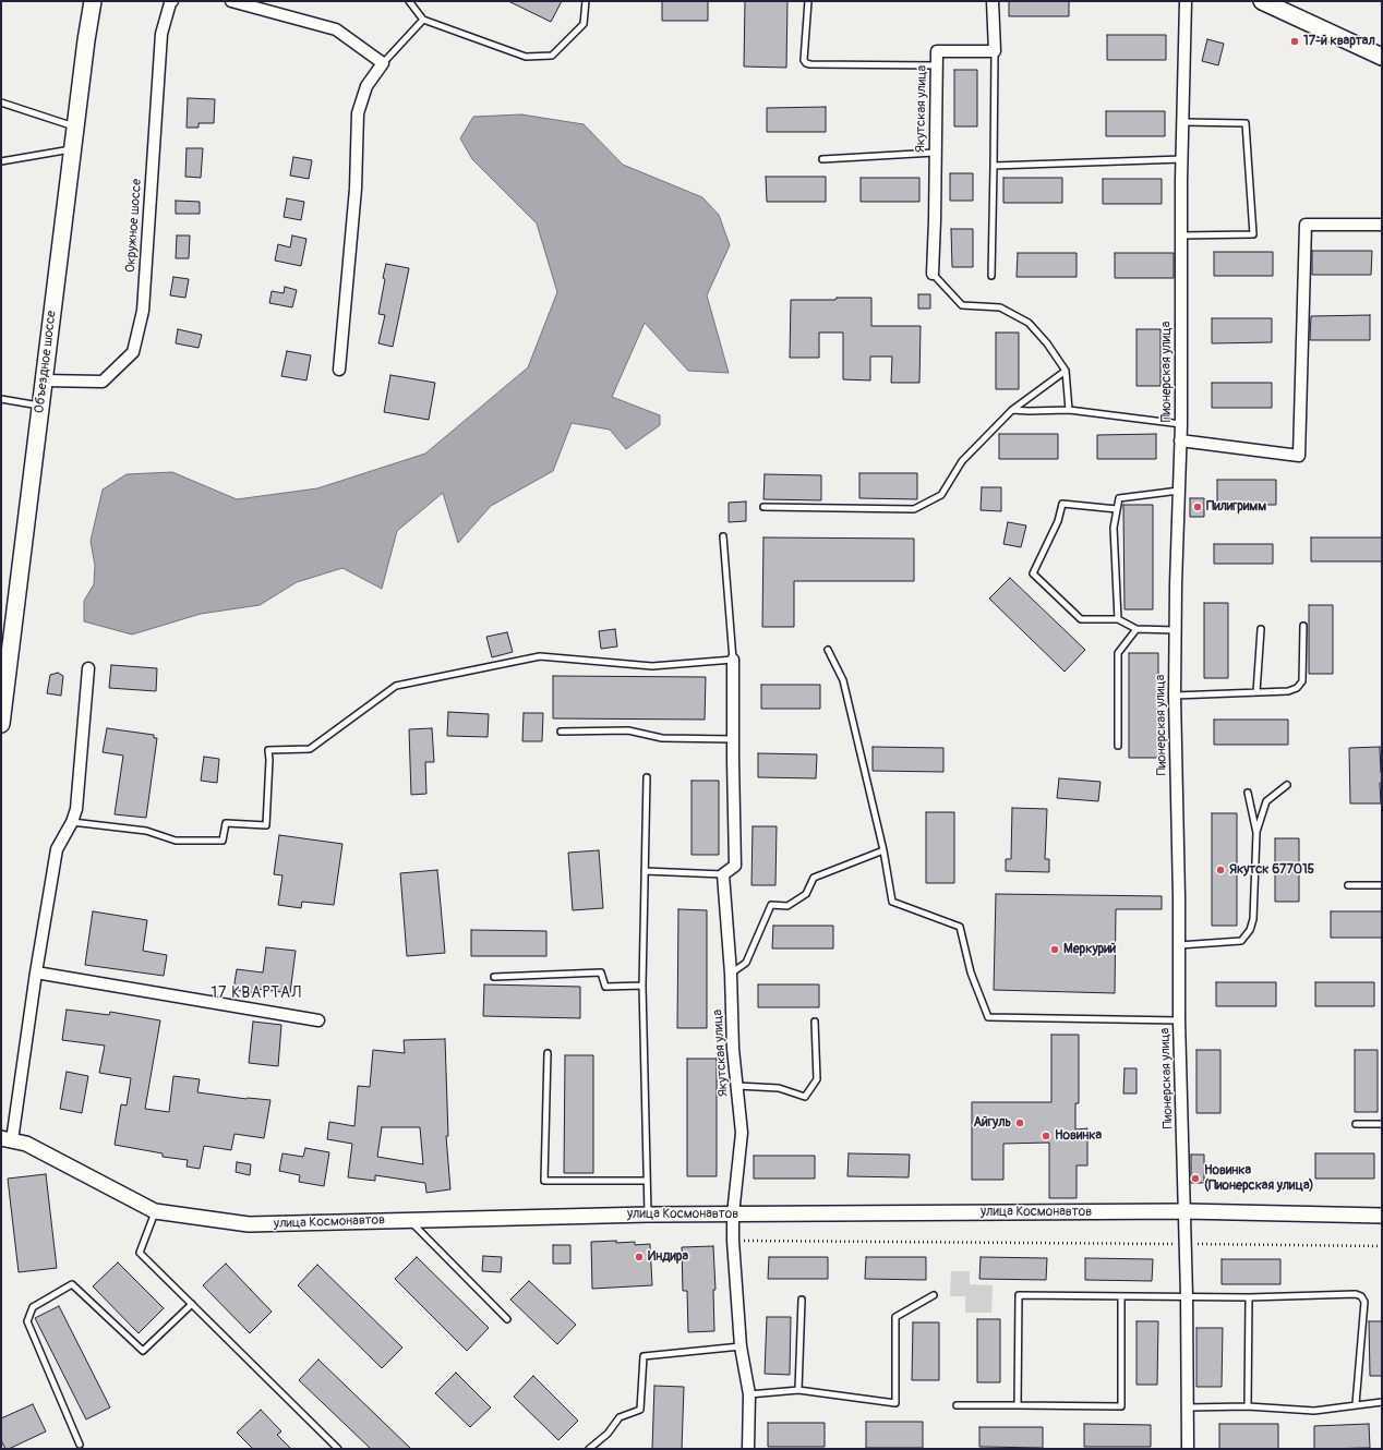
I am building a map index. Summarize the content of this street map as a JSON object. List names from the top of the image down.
{
  "streets": {
    "main road": ["Объездное шоссе"],
    "street": [
      "Якутская улица",
      "Окружное шоссе",
      "Пионерская улица",
      "улица Космонавтов"
    ]
  },
  "crossings": [
    ["Якутская улица", "улица Космонавтов"],
    ["Окружное шоссе", "Объездное шоссе"],
    ["Пионерская улица", "улица Космонавтов"]
  ],
  "districts": ["17 КВАРТАЛ"],
  "places": [
    "17-й квартал",
    "Пилигримм",
    "Якутск 677015",
    "Меркурий",
    "Айгуль",
    "Новинка",
    "Новинка (Пионерская улица)",
    "Индира"
  ]
}
